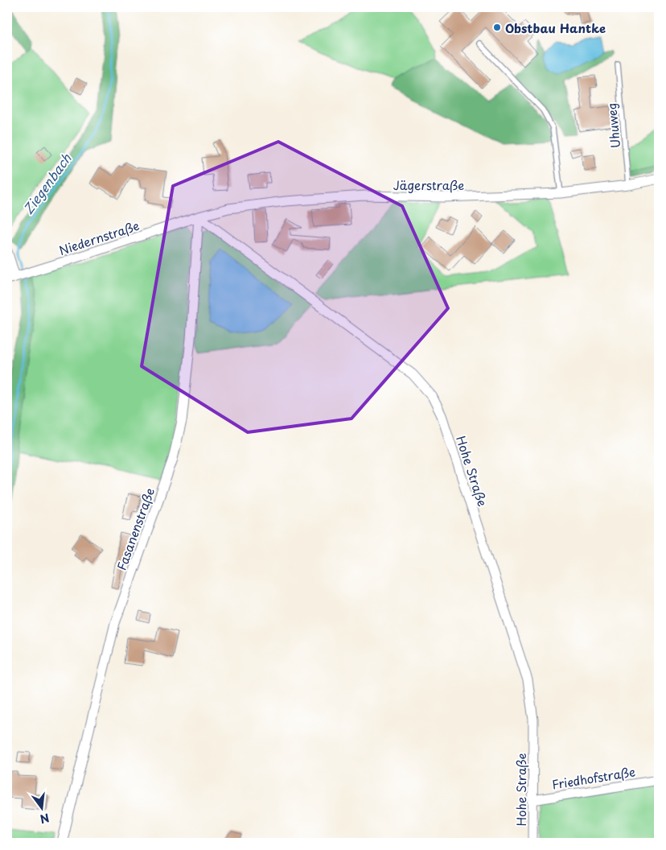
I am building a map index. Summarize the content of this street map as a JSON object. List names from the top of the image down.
{
  "streets": {
    "street": [
      "Jägerstraße",
      "Niedernstraße",
      "Hohe Straße",
      "Fasanenstraße",
      "Friedhofstraße"
    ],
    "lane": ["Uhuweg"]
  },
  "crossings": [
    ["Uhuweg", "Jägerstraße"],
    ["Jägerstraße", "Niedernstraße"],
    ["Jägerstraße", "Hohe Straße"],
    ["Jägerstraße", "Fasanenstraße"],
    ["Niedernstraße", "Hohe Straße"],
    ["Niedernstraße", "Fasanenstraße"],
    ["Hohe Straße", "Fasanenstraße"],
    ["Hohe Straße", "Friedhofstraße"]
  ],
  "water": ["Ziegenbach"],
  "places": ["Obstbau Hantke"],
  "north": "bottom"
}
